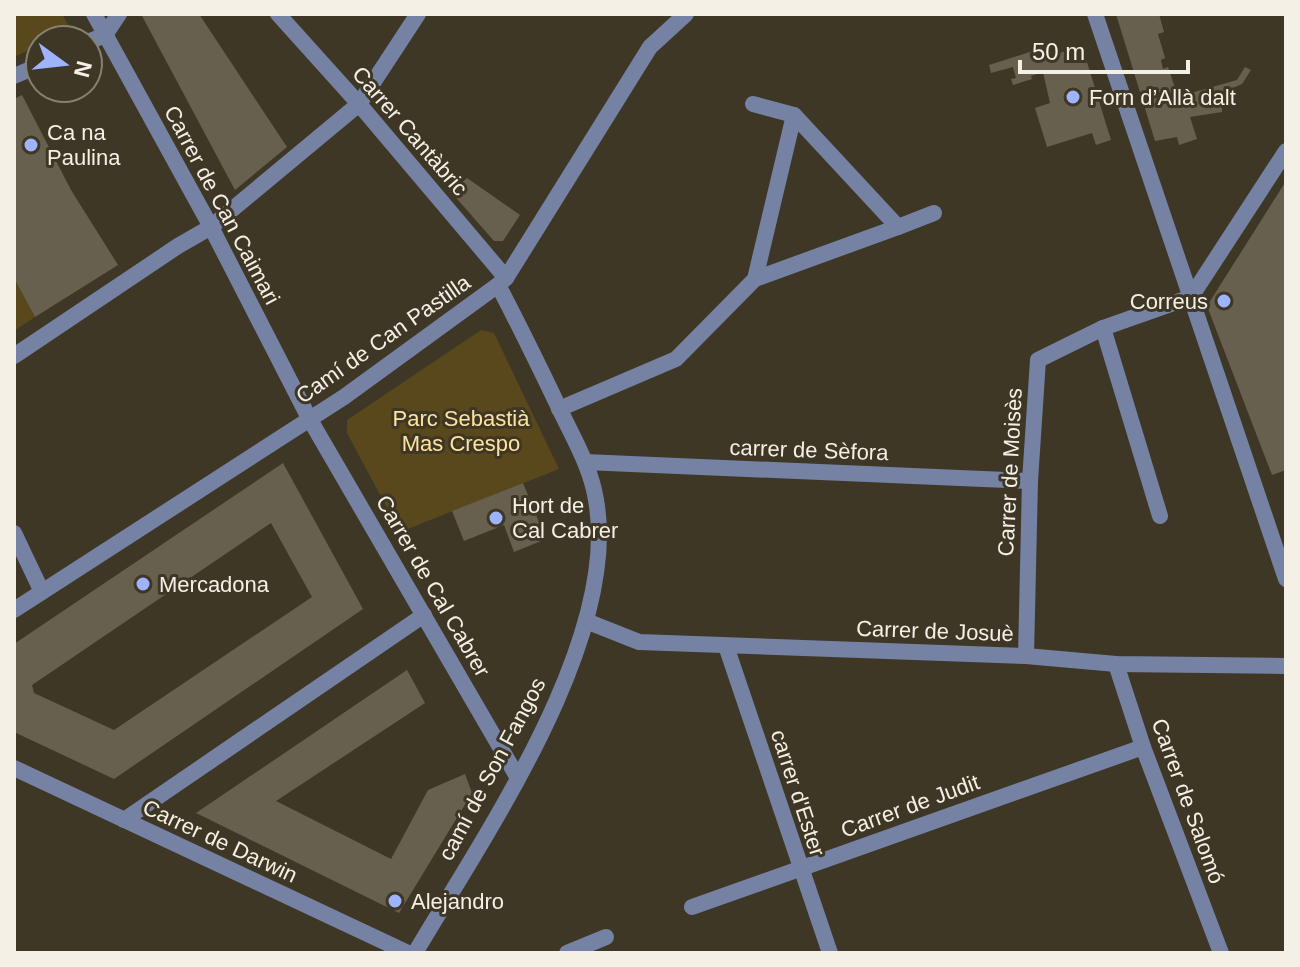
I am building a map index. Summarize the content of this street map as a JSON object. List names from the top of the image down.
{
  "streets": {
    "street": [
      "Carrer Cantàbric",
      "Carrer de Can Caimari",
      "Camí de Can Pastilla",
      "carrer de Sèfora",
      "Carrer de Moisès",
      "Carrer de Cal Cabrer",
      "Carrer de Josuè",
      "camí de Son Fangos",
      "carrer d'Ester",
      "Carrer de Salomó",
      "Carrer de Judit",
      "Carrer de Darwin"
    ]
  },
  "crossings": [
    ["Carrer Cantàbric", "Camí de Can Pastilla"],
    ["Carrer Cantàbric", "camí de Son Fangos"],
    ["Carrer de Can Caimari", "Camí de Can Pastilla"],
    ["Carrer de Can Caimari", "Carrer de Cal Cabrer"],
    ["Camí de Can Pastilla", "Carrer de Cal Cabrer"],
    ["Camí de Can Pastilla", "camí de Son Fangos"],
    ["carrer de Sèfora", "Carrer de Moisès"],
    ["carrer de Sèfora", "camí de Son Fangos"],
    ["Carrer de Moisès", "Carrer de Josuè"],
    ["Carrer de Cal Cabrer", "camí de Son Fangos"],
    ["Carrer de Josuè", "camí de Son Fangos"],
    ["Carrer de Josuè", "carrer d'Ester"],
    ["Carrer de Josuè", "Carrer de Salomó"],
    ["carrer d'Ester", "Carrer de Judit"],
    ["Carrer de Salomó", "Carrer de Judit"]
  ],
  "parks": ["Parc Sebastià Mas Crespo"],
  "places": [
    "Forn d’Allà dalt",
    "Ca na Paulina",
    "Correus",
    "Hort de Cal Cabrer",
    "Mercadona",
    "Alejandro"
  ],
  "scale_bar": "50 m",
  "north": "right"
}
